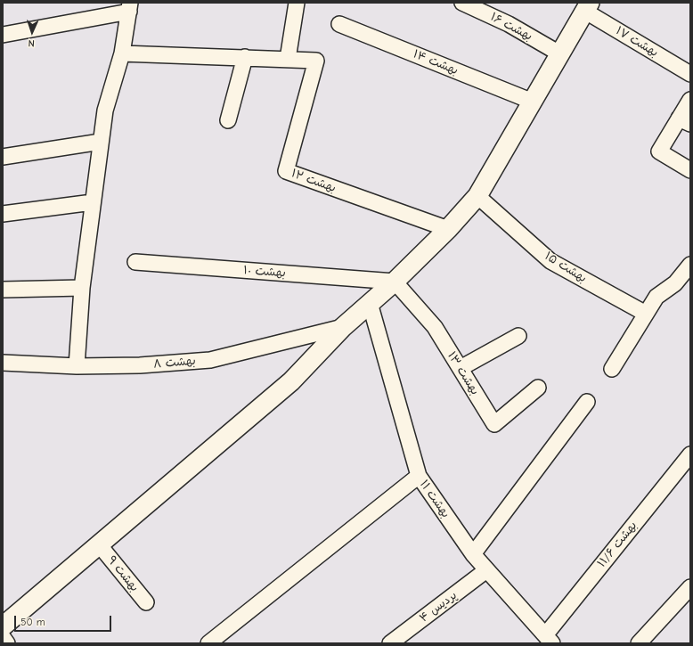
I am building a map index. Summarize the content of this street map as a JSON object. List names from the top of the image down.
{
  "streets": {
    "street": [
      "بهشت ۱۶",
      "بهشت ۱۷",
      "بهشت ۱۴",
      "بهشت ۱۲",
      "بهشت ۱۵",
      "بهشت ۱۰",
      "بهشت ۸",
      "بهشت ۱۳",
      "بهشت ۱۱",
      "بهشت ۱۱/۶",
      "بهشت ۹",
      "پردیس ۴"
    ]
  },
  "crossings": [
    ["بهشت ۱۰", "بهشت ۱۳"],
    ["بهشت ۱۱", "بهشت ۱۱/۶"],
    ["بهشت ۱۱", "پردیس ۴"]
  ],
  "scale_bar": "50 m",
  "north": "bottom"
}
